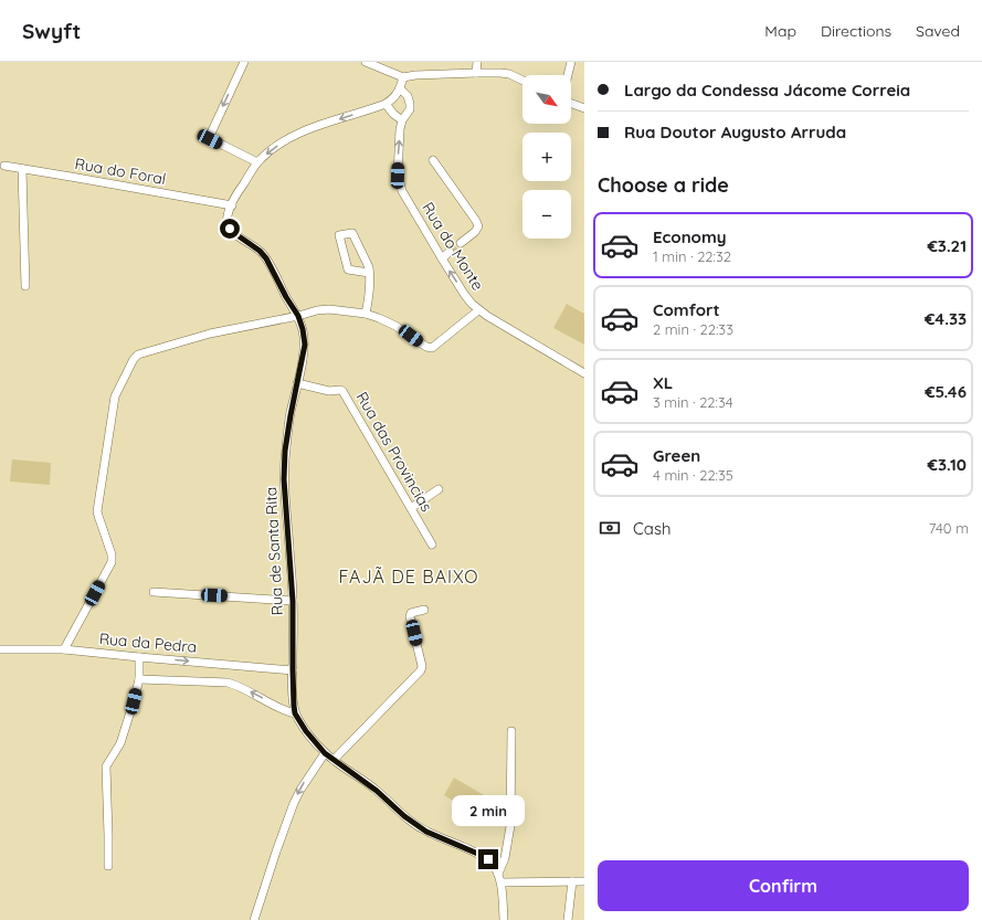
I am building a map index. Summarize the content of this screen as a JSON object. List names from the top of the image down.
{
  "streets": {
    "street": [
      "Rua do Foral",
      "Rua do Monte",
      "Rua das Provincias",
      "Rua de Santa Rita",
      "Rua da Pedra"
    ]
  },
  "crossings": [
    ["Rua do Foral", "Rua de Santa Rita"],
    ["Rua das Provincias", "Rua de Santa Rita"],
    ["Rua de Santa Rita", "Rua da Pedra"]
  ],
  "one_way": ["Rua do Monte"],
  "districts": ["FAJÃ DE BAIXO"],
  "north": "bottom right",
  "page": {
    "header": "Swyft",
    "nav": ["Map", "Directions", "Saved"],
    "banner": ["Largo da Condessa Jácome Correia", "Rua Doutor Augusto Arruda"],
    "map_buttons": ["+", "−"],
    "heading": "Choose a ride",
    "list": [
      {
        "name": "Economy",
        "note": "1 min · 22:32",
        "value": "€3.21"
      },
      {
        "name": "Comfort",
        "note": "2 min · 22:33",
        "value": "€4.33"
      },
      {
        "name": "XL",
        "note": "3 min · 22:34",
        "value": "€5.46"
      },
      {
        "name": "Green",
        "note": "4 min · 22:35",
        "value": "€3.10"
      }
    ],
    "pay": ["Cash", "740 m"],
    "bubble": "2 min",
    "buttons": "Confirm"
  }
}
